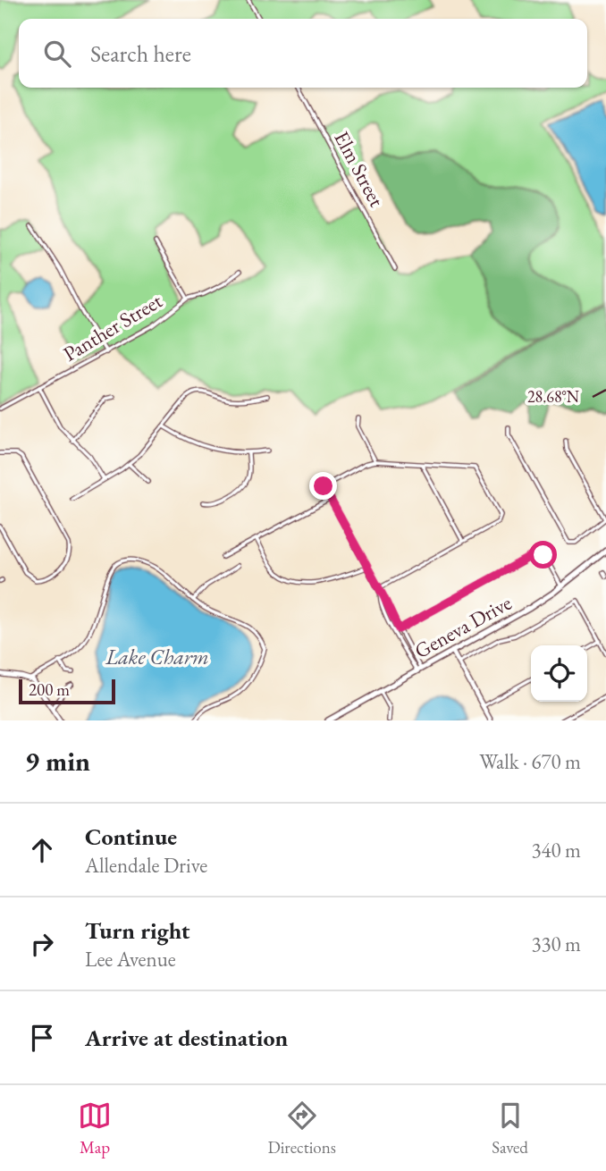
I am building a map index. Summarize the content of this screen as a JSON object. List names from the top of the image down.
{
  "streets": {
    "main road": ["Geneva Drive"],
    "street": ["Elm Street", "Panther Street"]
  },
  "water": ["Lake Charm"],
  "scale_bar": "200 m",
  "page": {
    "search": "Search here",
    "scale": "200 m",
    "heading": ["9 min", "Walk · 670 m"],
    "list": [
      ["Continue", "Allendale Drive", "340 m"],
      ["Turn right", "Lee Avenue", "330 m"],
      "Arrive at destination"
    ],
    "nav": ["Map", "Directions", "Saved"]
  },
  "coordinates": ["28.68°N"]
}
